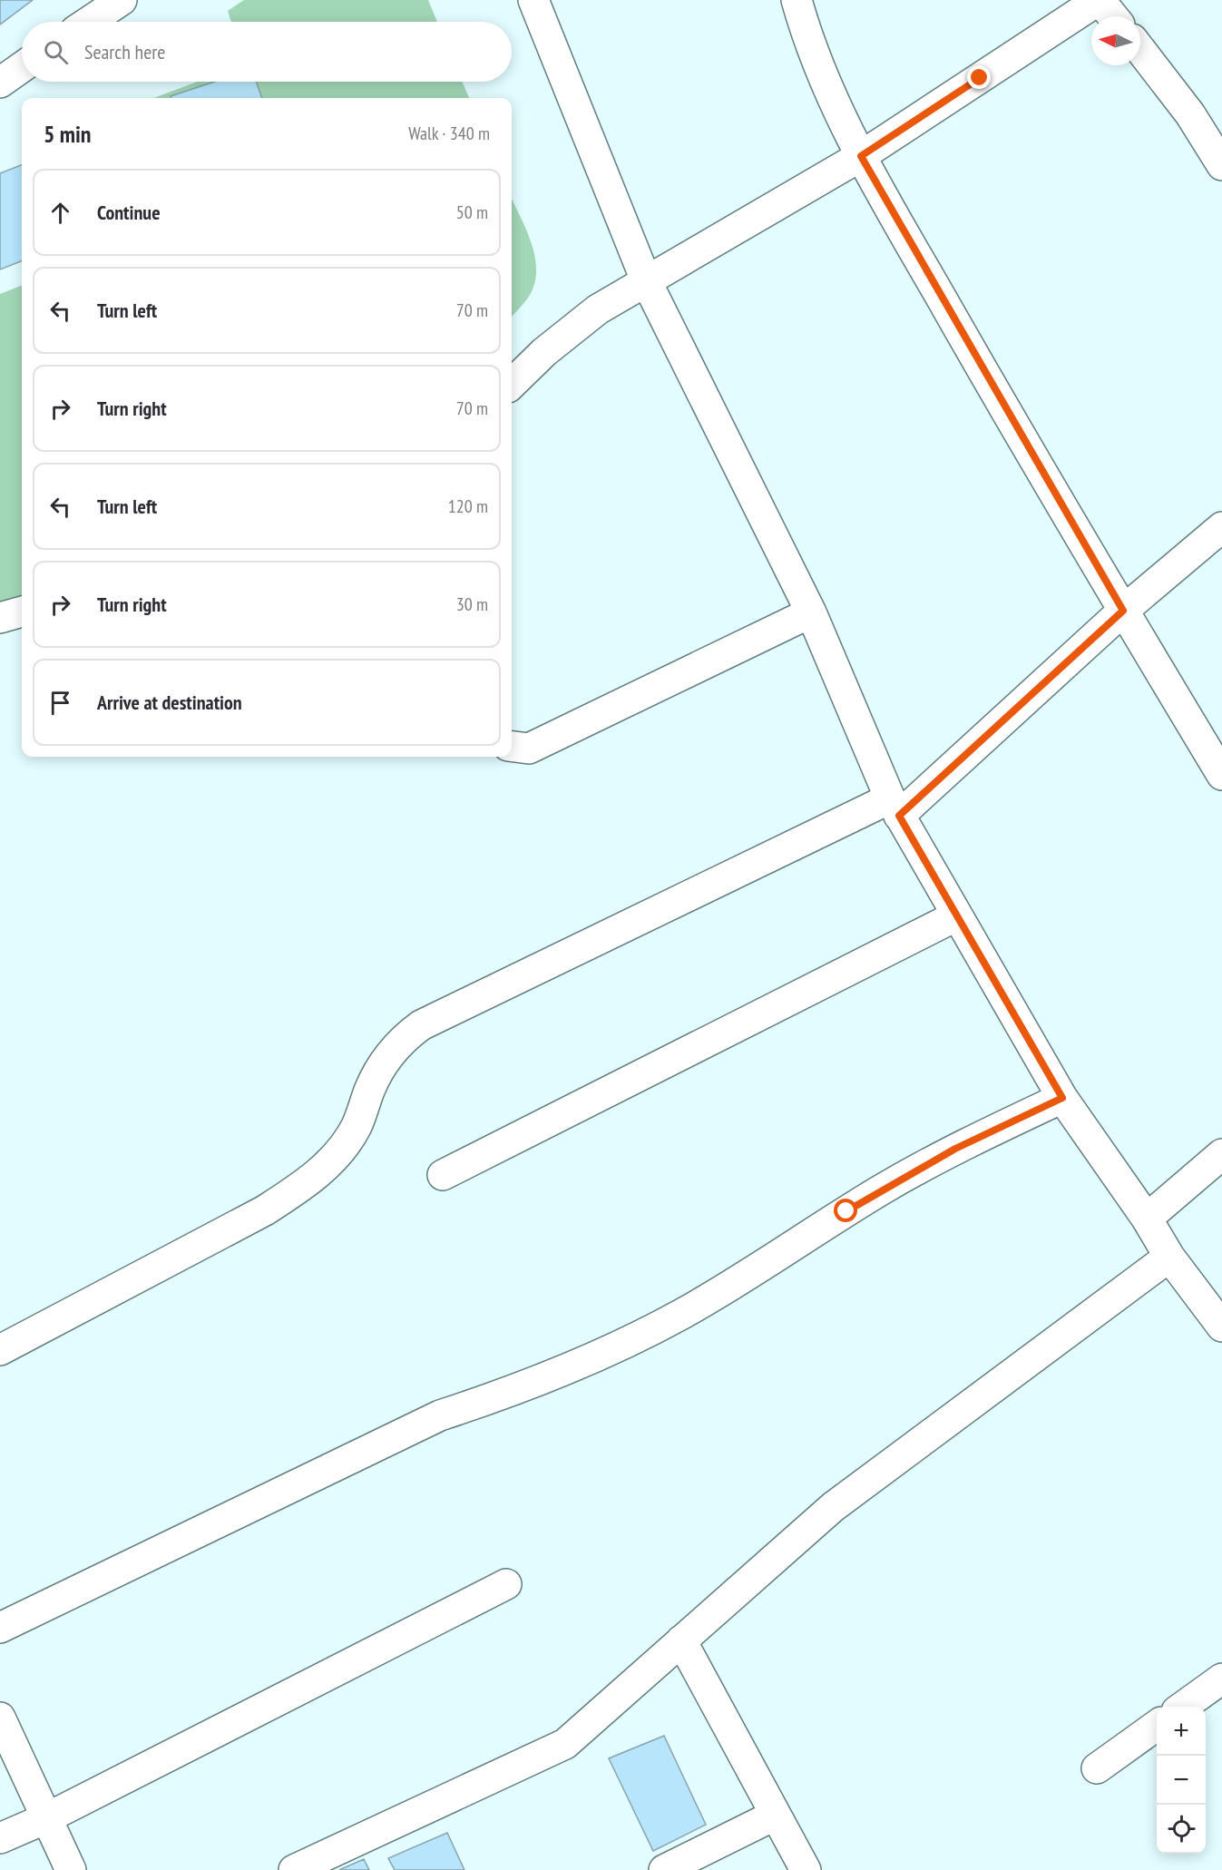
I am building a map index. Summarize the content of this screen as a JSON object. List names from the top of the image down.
{
  "north": "left",
  "page": {
    "search": "Search here",
    "heading": ["5 min", "Walk · 340 m"],
    "list": [
      ["Continue", "50 m"],
      ["Turn left", "70 m"],
      ["Turn right", "70 m"],
      ["Turn left", "120 m"],
      ["Turn right", "30 m"],
      "Arrive at destination"
    ],
    "map_buttons": ["+", "−"]
  }
}
